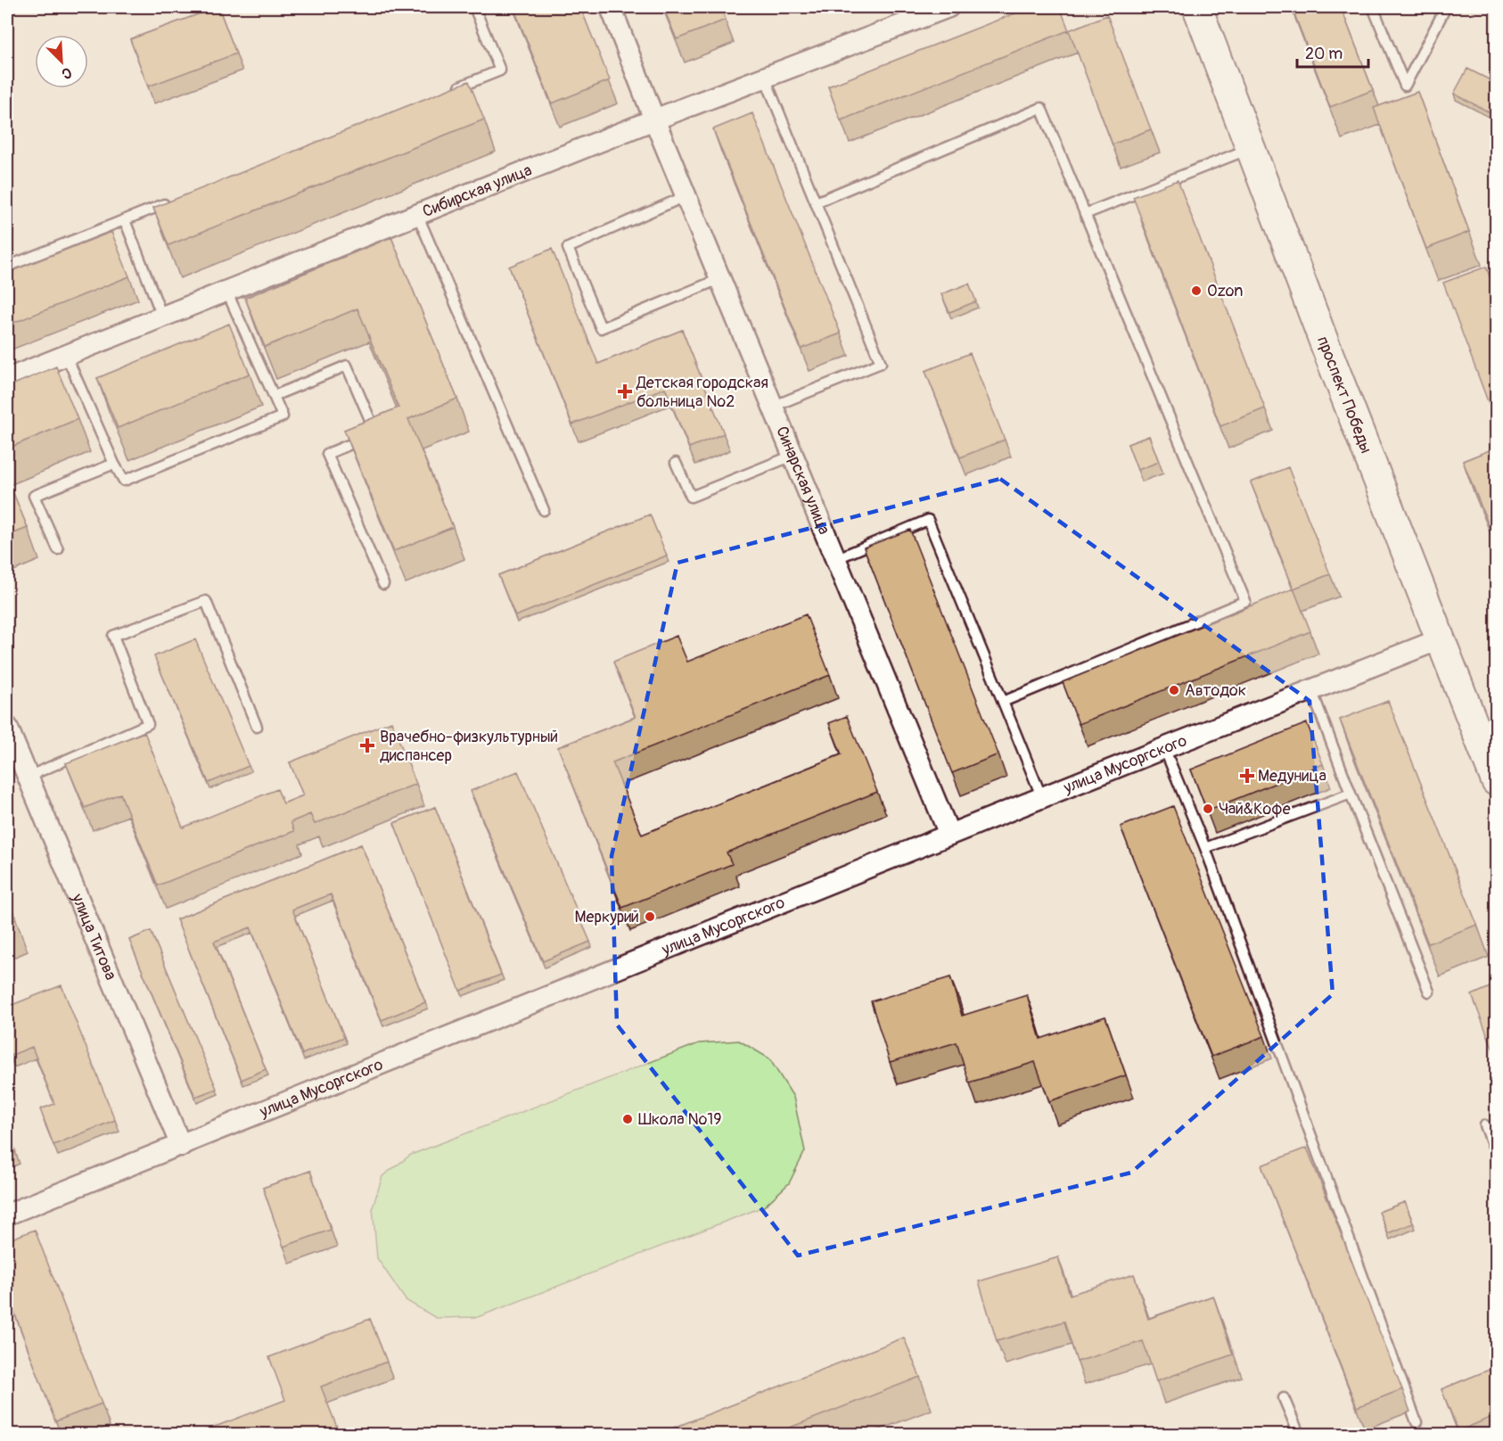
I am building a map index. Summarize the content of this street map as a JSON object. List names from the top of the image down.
{
  "streets": {
    "main road": ["проспект Победы"],
    "street": [
      "Сибирская улица",
      "Синарская улица",
      "улица Мусоргского",
      "улица Титова"
    ]
  },
  "crossings": [
    ["Сибирская улица", "Синарская улица"],
    ["проспект Победы", "улица Мусоргского"],
    ["Синарская улица", "улица Мусоргского"],
    ["улица Мусоргского", "улица Титова"]
  ],
  "places": {
    "other": [
      "Ozon",
      "Автодок",
      "Чай&Кофе",
      "Меркурий",
      "Школа №19"
    ],
    "health": ["Детская городская больница №2", "Врачебно-физкультурный диспансер", "Медуница"]
  },
  "scale_bar": "20 m",
  "north": "bottom right"
}
